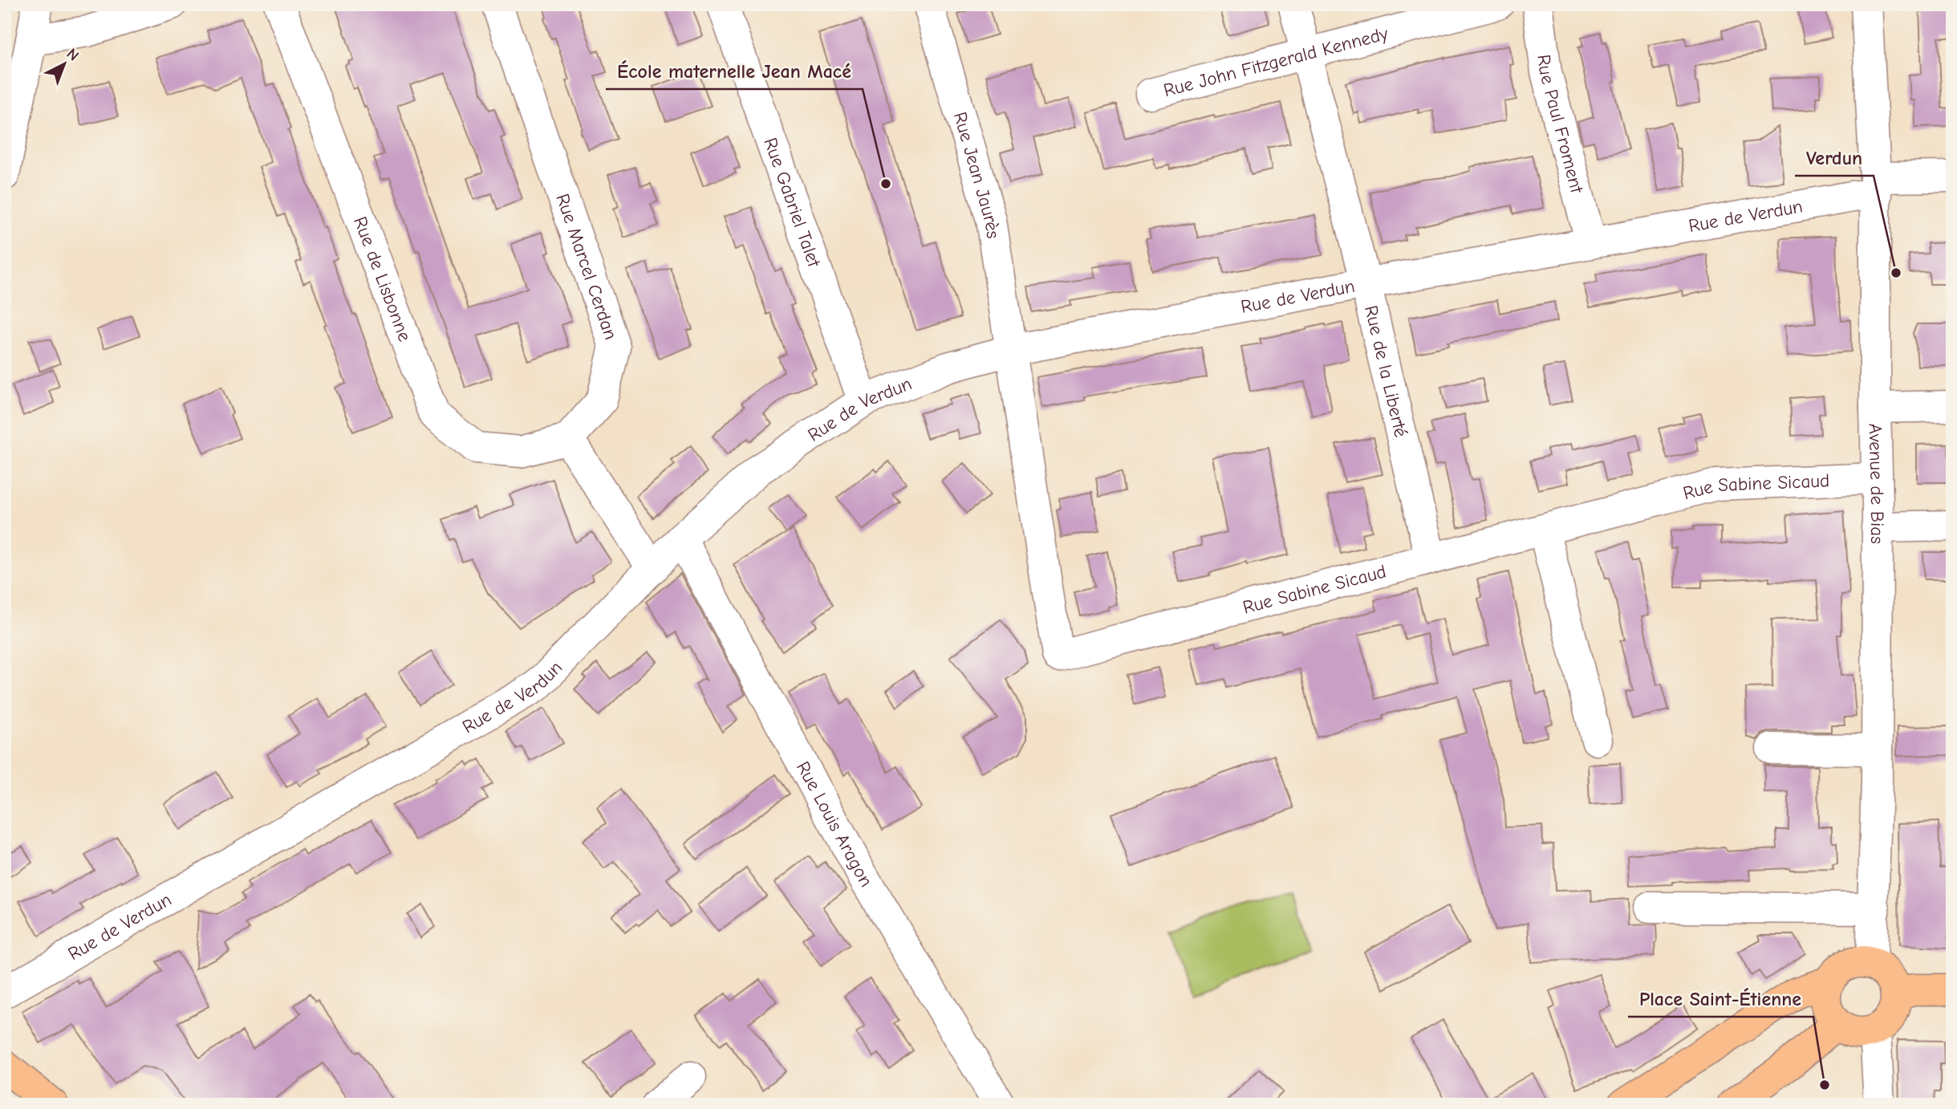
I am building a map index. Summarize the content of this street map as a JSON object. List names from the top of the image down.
{
  "streets": {
    "street": [
      "Rue John Fitzgerald Kennedy",
      "Rue Paul Froment",
      "Rue Jean Jaurès",
      "Rue Gabriel Talet",
      "Rue de Verdun",
      "Rue Marcel Cerdan",
      "Rue de Lisbonne",
      "Rue de la Liberté",
      "Avenue de Bias",
      "Rue Sabine Sicaud",
      "Rue Louis Aragon"
    ]
  },
  "crossings": [
    ["Rue John Fitzgerald Kennedy", "Rue de la Liberté"],
    ["Rue Paul Froment", "Rue de Verdun"],
    ["Rue Jean Jaurès", "Rue de Verdun"],
    ["Rue Jean Jaurès", "Rue Sabine Sicaud"],
    ["Rue Gabriel Talet", "Rue de Verdun"],
    ["Rue de Verdun", "Rue de la Liberté"],
    ["Rue de Verdun", "Avenue de Bias"],
    ["Rue de Verdun", "Rue Sabine Sicaud"],
    ["Rue de Verdun", "Rue Louis Aragon"],
    ["Rue Marcel Cerdan", "Rue de Lisbonne"],
    ["Rue de la Liberté", "Rue Sabine Sicaud"],
    ["Avenue de Bias", "Rue Sabine Sicaud"]
  ],
  "places": ["École maternelle Jean Macé", "Verdun", "Place Saint-Étienne"],
  "north": "top right"
}
